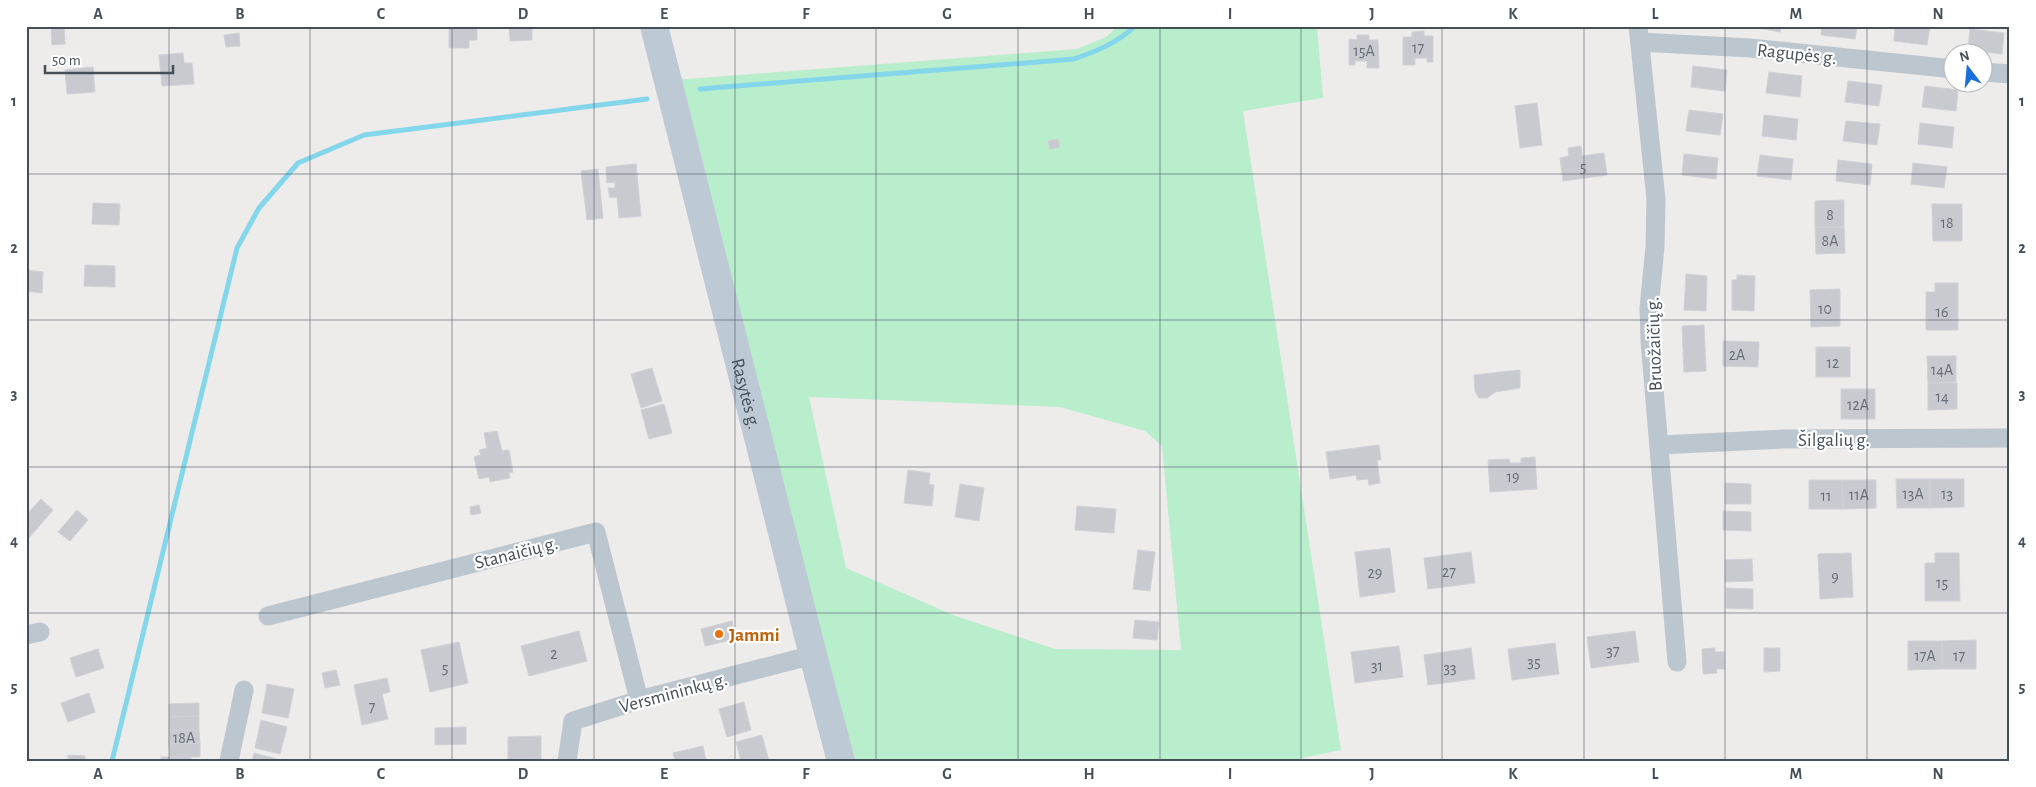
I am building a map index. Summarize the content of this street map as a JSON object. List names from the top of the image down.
{
  "streets": {
    "main road": ["Rasytės g."],
    "street": [
      "Ragupės g.",
      "Bruožaičių g.",
      "Šilgalių g.",
      "Stanaičių g.",
      "Versmininkų g."
    ]
  },
  "crossings": [
    ["Ragupės g.", "Bruožaičių g."],
    ["Bruožaičių g.", "Šilgalių g."],
    ["Rasytės g.", "Versmininkų g."],
    ["Stanaičių g.", "Versmininkų g."]
  ],
  "places": ["Jammi"],
  "house_numbers": [
    "17",
    "15A",
    "5",
    "8",
    "18",
    "8A",
    "10",
    "16",
    "2A",
    "12",
    "14A",
    "14",
    "12A",
    "19",
    "13A",
    "13",
    "11A",
    "11",
    "27",
    "29",
    "9",
    "15",
    "37",
    "2",
    "17A",
    "17",
    "35",
    "31",
    "5",
    "33",
    "7",
    "18A"
  ],
  "scale_bar": "50 m",
  "north": "top",
  "grid": {
    "columns": [
      "A",
      "B",
      "C",
      "D",
      "E",
      "F",
      "G",
      "H",
      "I",
      "J",
      "K",
      "L",
      "M",
      "N"
    ],
    "rows": [
      "1",
      "2",
      "3",
      "4",
      "5"
    ]
  }
}
